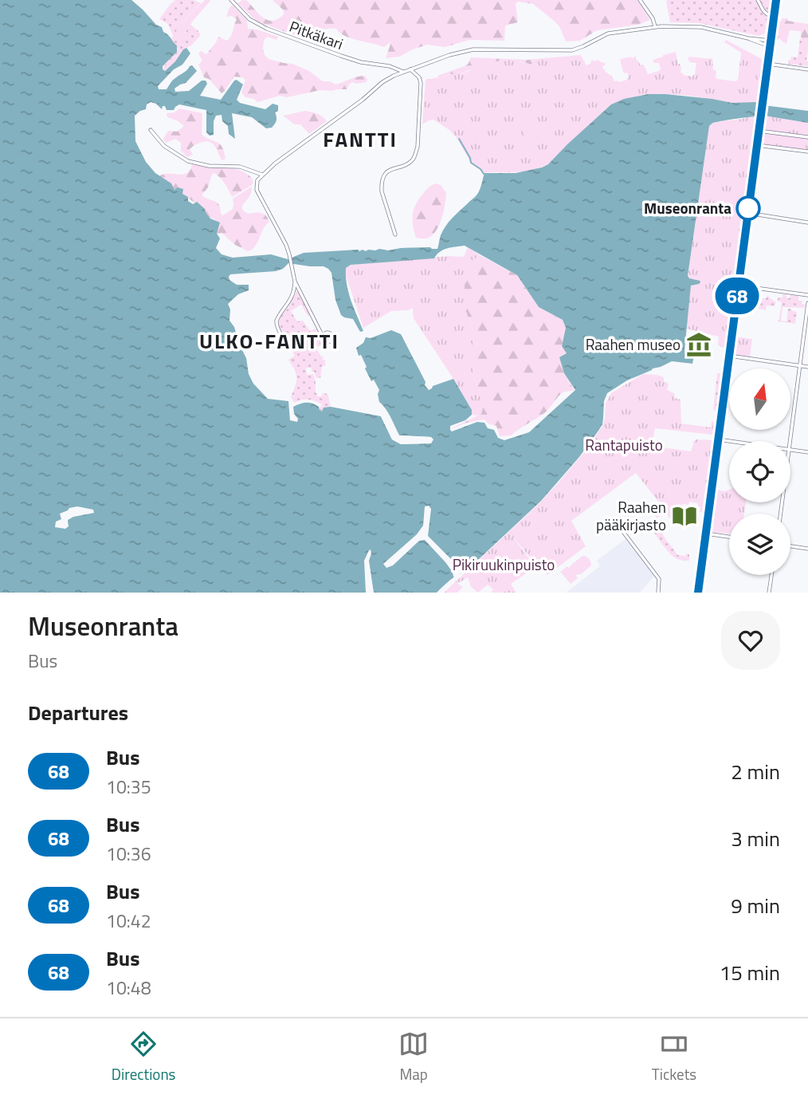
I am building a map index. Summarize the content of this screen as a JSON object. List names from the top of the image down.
{
  "streets": {
    "street": ["Pitkäkari"]
  },
  "districts": ["FANTTI", "ULKO-FANTTI"],
  "parks": ["Rantapuisto", "Pikiruukinpuisto"],
  "places": {
    "other": ["Museonranta"],
    "museum": ["Raahen museo"],
    "library": ["Raahen pääkirjasto"]
  },
  "lines": ["bus line 68"],
  "north": "top",
  "page": {
    "on_map": "68",
    "heading": [
      ["Museonranta", "Bus"],
      "Departures"
    ],
    "list": [
      {
        "mark": "68",
        "name": "Bus",
        "note": "10:35",
        "value": "2 min"
      },
      {
        "mark": "68",
        "name": "Bus",
        "note": "10:36",
        "value": "3 min"
      },
      {
        "mark": "68",
        "name": "Bus",
        "note": "10:42",
        "value": "9 min"
      },
      {
        "mark": "68",
        "name": "Bus",
        "note": "10:48",
        "value": "15 min"
      }
    ],
    "tabs": ["Directions", "Map", "Tickets"]
  }
}
